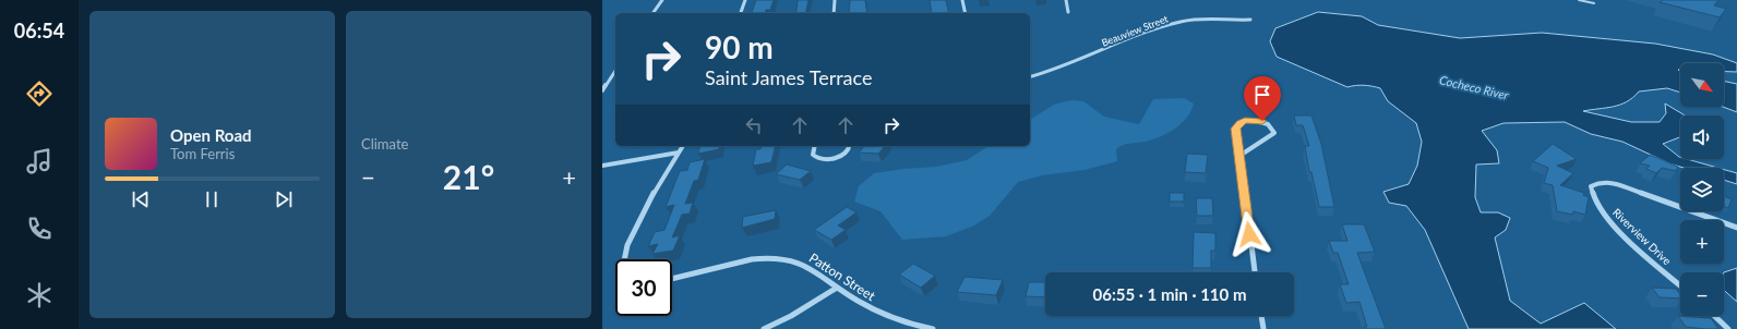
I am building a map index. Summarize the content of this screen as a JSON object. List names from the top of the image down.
{
  "streets": {
    "street": ["Beauview Street", "Riverview Drive", "Patton Street"]
  },
  "water": ["Cocheco River"],
  "north": "bottom right",
  "page": {
    "tabs": "06:54",
    "tile": "Climate",
    "turn": ["90 m", "Saint James Terrace"],
    "map_buttons": ["+", "−"],
    "song": ["Open Road", "Tom Ferris"],
    "heat": ["−", "21°", "+"],
    "limit": "30",
    "trip": "06:55 · 1 min · 110 m"
  }
}
